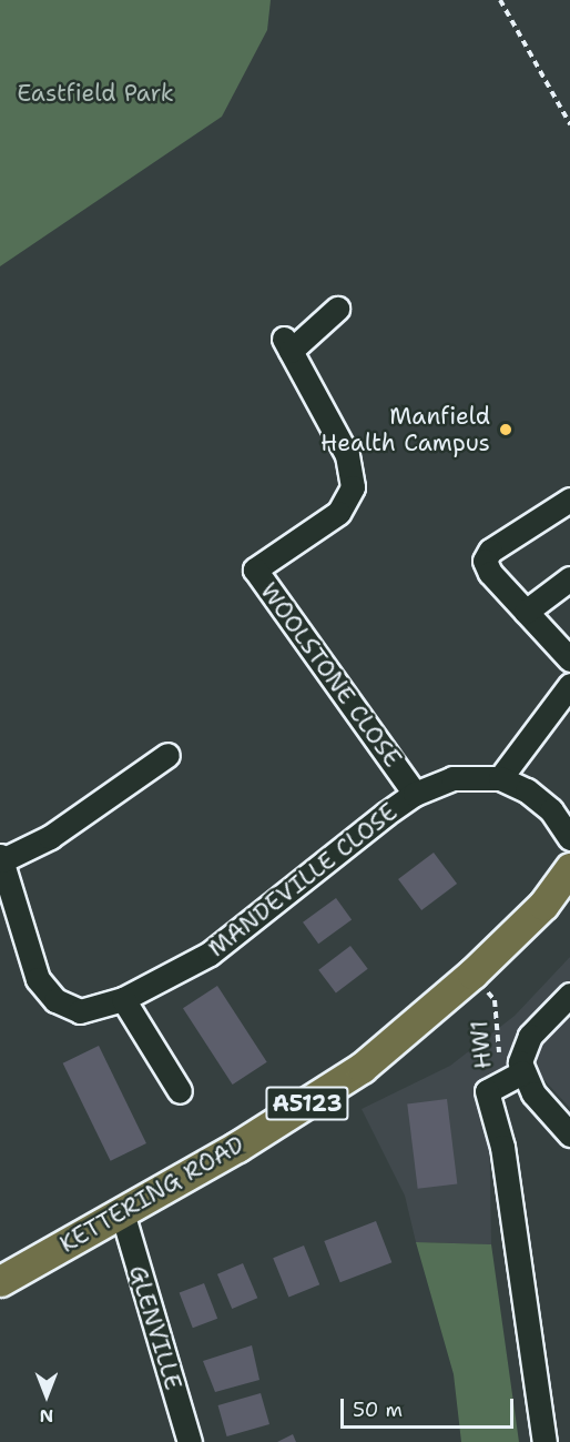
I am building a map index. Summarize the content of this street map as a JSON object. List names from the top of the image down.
{
  "streets": {
    "main road": ["A5123", "KETTERING ROAD"],
    "street": ["WOOLSTONE CLOSE", "MANDEVILLE CLOSE", "GLENVILLE"],
    "path": ["HW1"]
  },
  "crossings": [
    ["WOOLSTONE CLOSE", "MANDEVILLE CLOSE"],
    ["HW1", "KETTERING ROAD"],
    ["KETTERING ROAD", "GLENVILLE"]
  ],
  "parks": ["Eastfield Park"],
  "places": ["Manfield Health Campus"],
  "scale_bar": "50 m",
  "north": "bottom"
}
